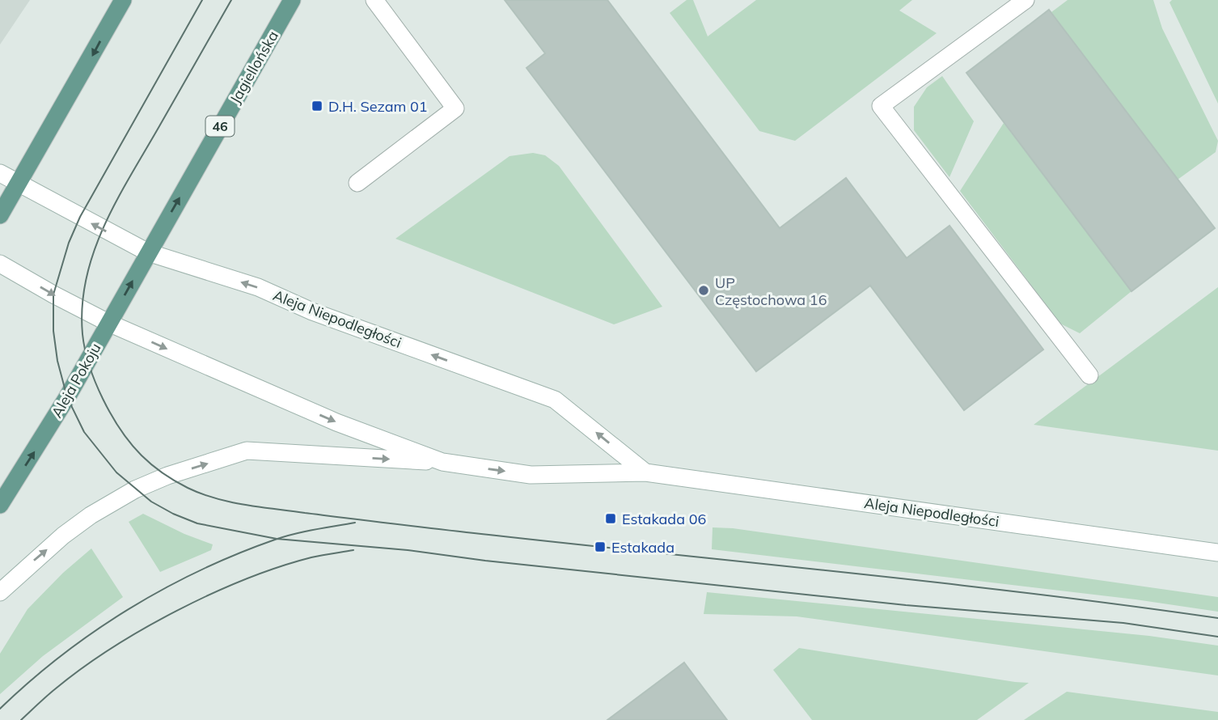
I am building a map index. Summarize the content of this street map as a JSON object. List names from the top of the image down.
{
  "streets": {
    "main road": ["Jagiellońska", "46", "Aleja Pokoju"],
    "street": ["Aleja Niepodległości"]
  },
  "crossings": [
    ["Jagiellońska", "Aleja Niepodległości"],
    ["Jagiellońska", "Aleja Pokoju"],
    ["Aleja Niepodległości", "Aleja Pokoju"]
  ],
  "one_way": ["Aleja Pokoju"],
  "places": {
    "transit": ["D.H. Sezam 01", "Estakada 06", "Estakada"],
    "other": ["UP Częstochowa 16"]
  }
}
